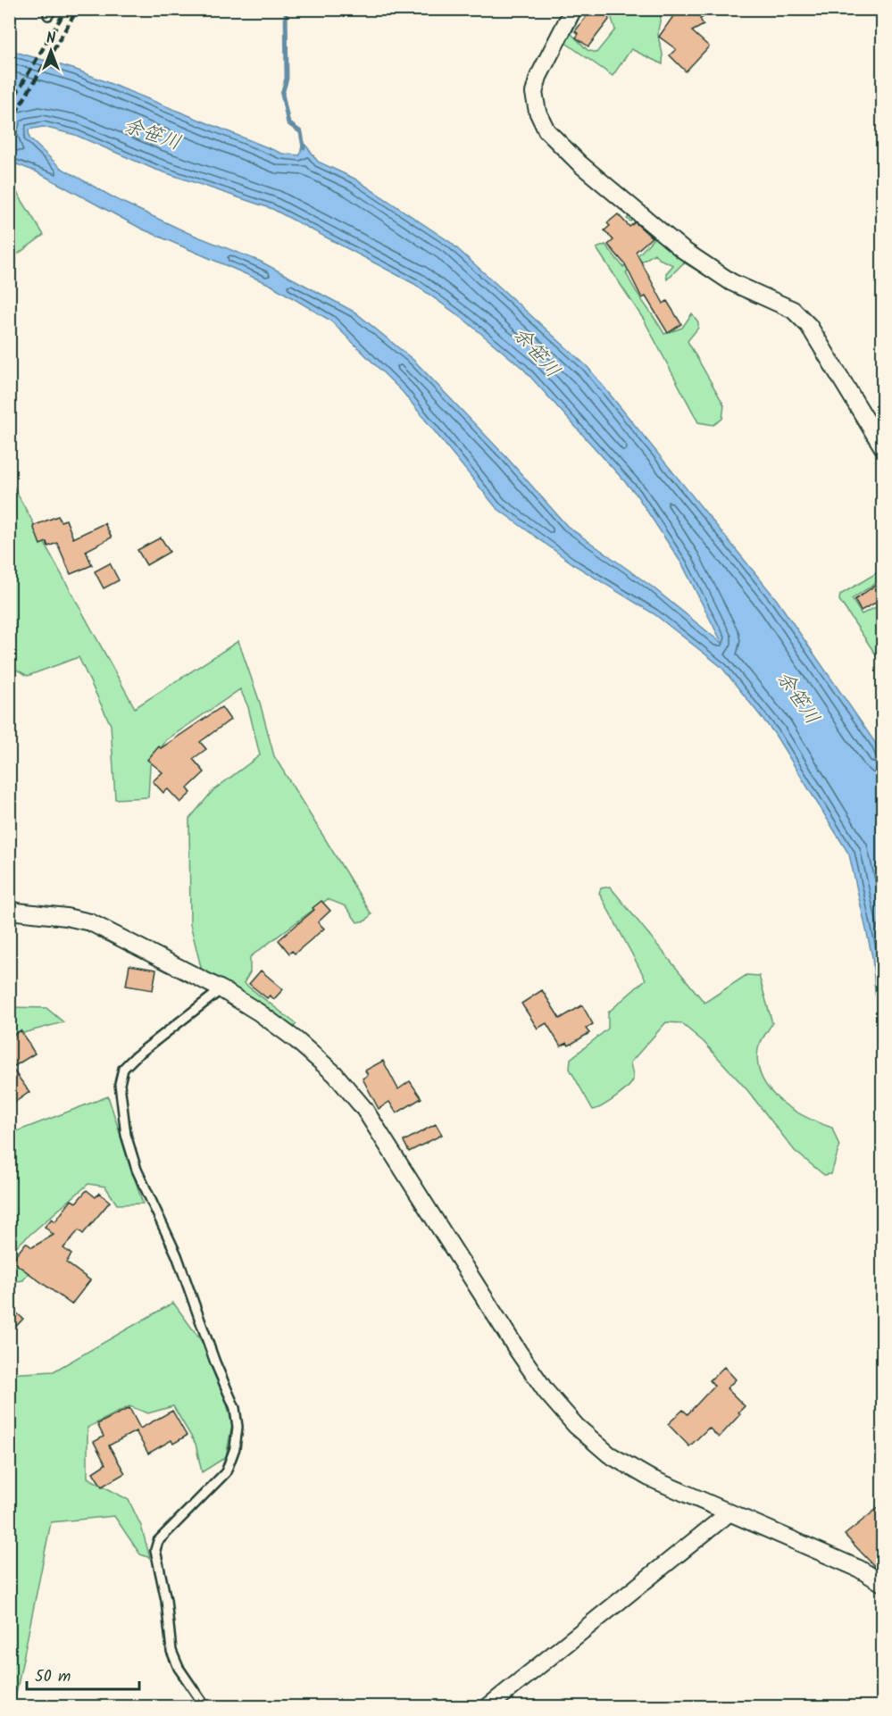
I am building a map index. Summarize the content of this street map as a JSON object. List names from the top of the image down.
{
  "water": ["余笹川"],
  "scale_bar": "50 m",
  "north": "top"
}
